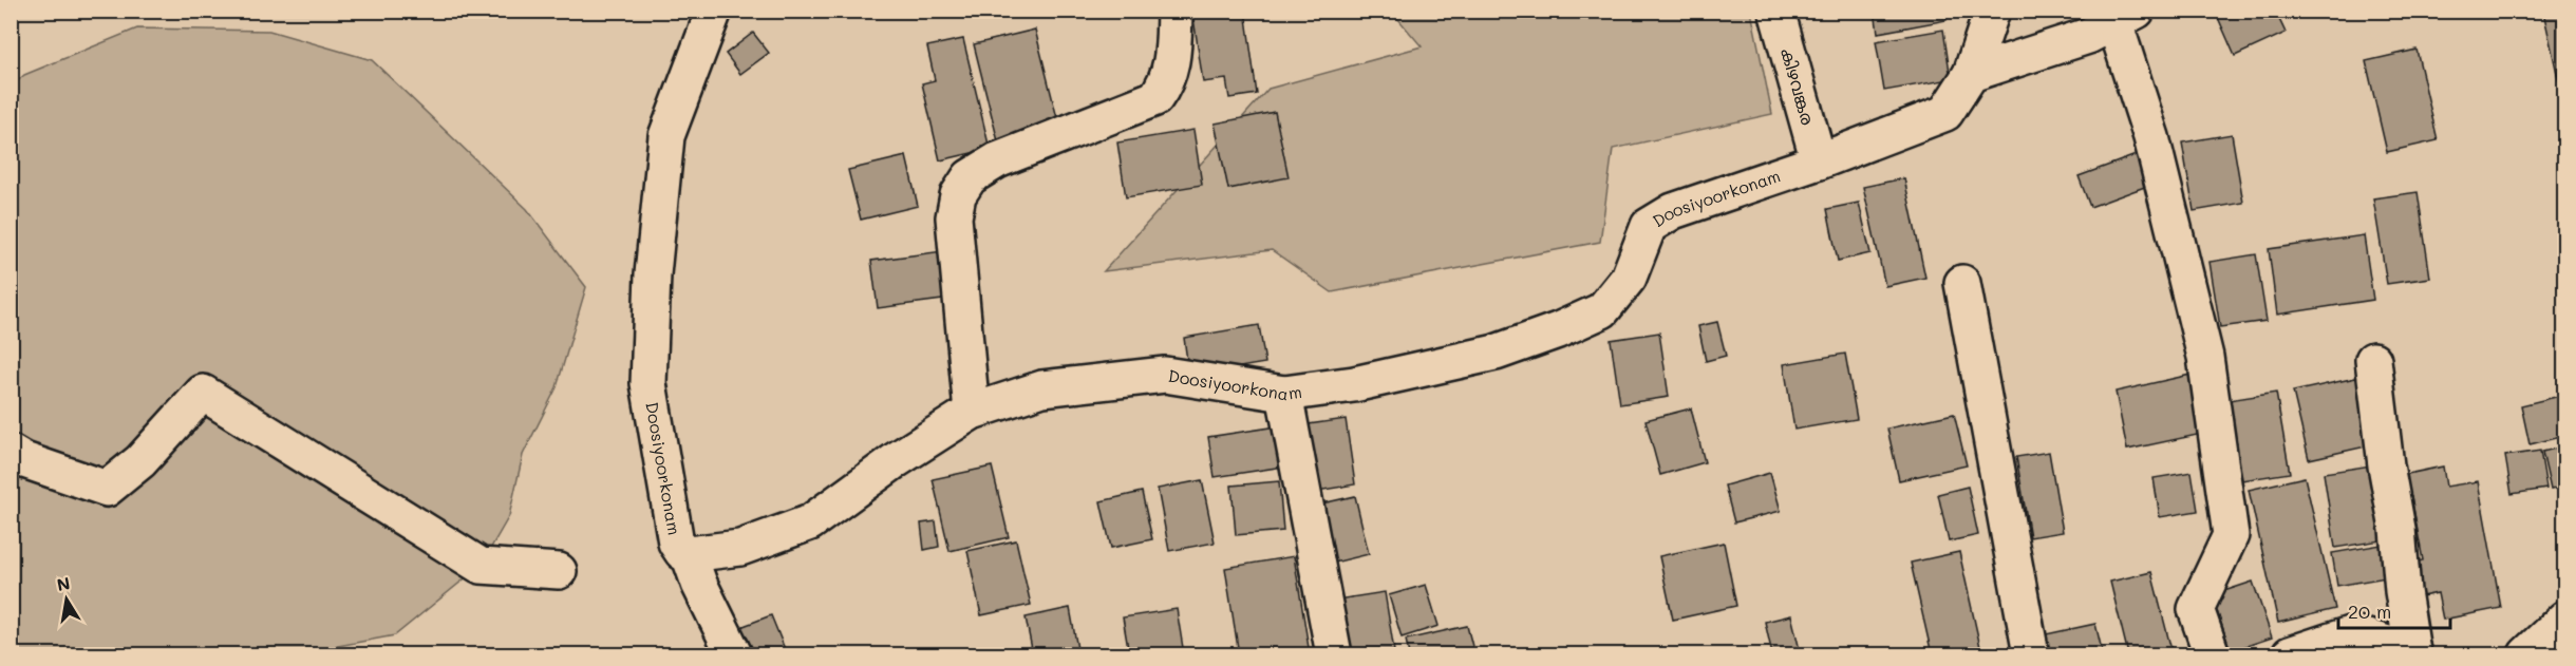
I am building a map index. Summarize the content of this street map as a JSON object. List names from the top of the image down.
{
  "streets": {
    "street": ["കിഴവങ്കര", "Doosiyoorkonam"]
  },
  "crossings": [
    ["കിഴവങ്കര", "Doosiyoorkonam"]
  ],
  "scale_bar": "20 m",
  "north": "top"
}
